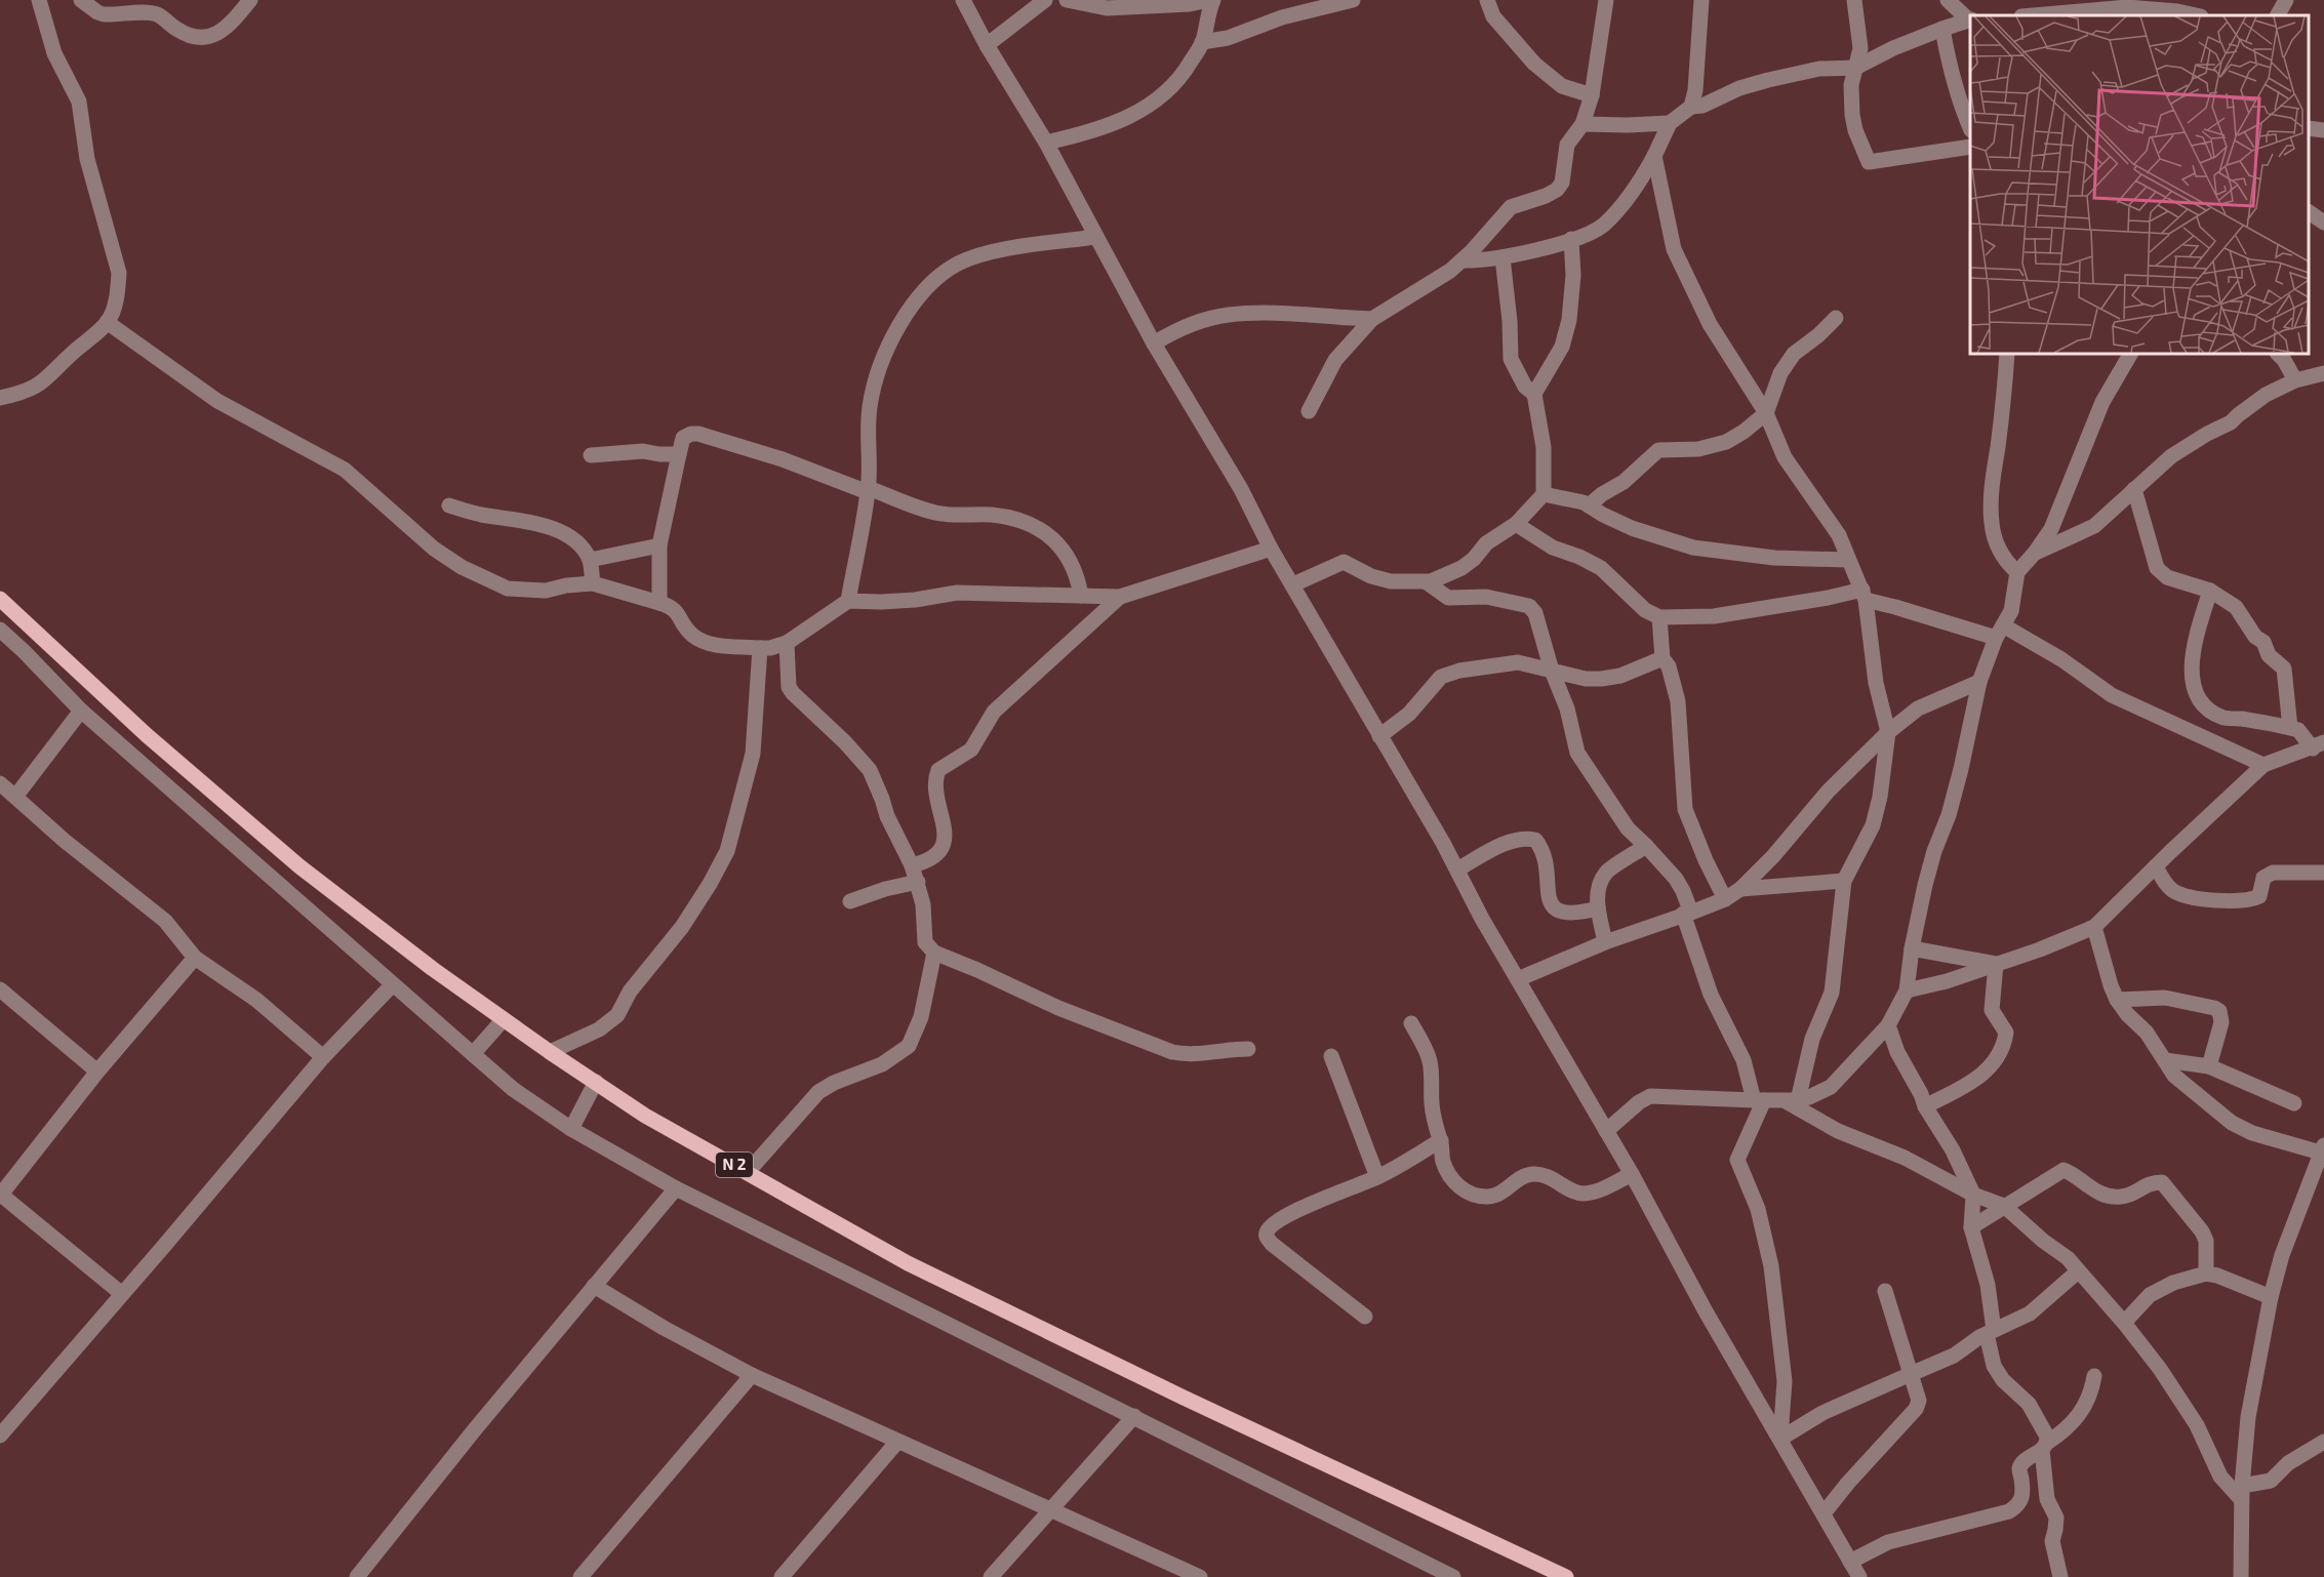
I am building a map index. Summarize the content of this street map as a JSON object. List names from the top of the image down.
{
  "streets": {
    "main road": ["N 2"]
  }
}
